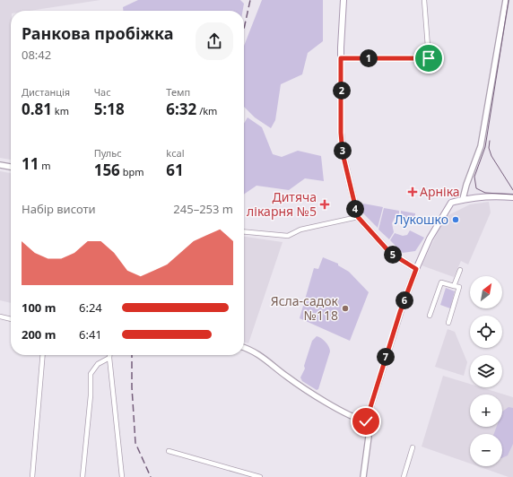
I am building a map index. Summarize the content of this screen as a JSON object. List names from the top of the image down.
{
  "places": {
    "health": ["Арніка", "Дитяча лікарня №5"],
    "other": ["Лукошко", "Ясла-садок №118"]
  },
  "north": "top right",
  "page": {
    "heading": ["Ранкова пробіжка", "08:42"],
    "pins": [
      "1",
      "2",
      "3",
      "4",
      "5",
      "6",
      "7"
    ],
    "stats": [
      ["Дистанція", "0.81 km"],
      ["Час", "5:18"],
      ["Темп", "6:32 /km"],
      ["11 m"],
      ["Пульс", "156 bpm"],
      ["kcal", "61"]
    ],
    "chart": ["Набір висоти", "245–253 m"],
    "map_buttons": ["+", "−"],
    "list": [
      {
        "name": "100 m",
        "note": "6:24"
      },
      {
        "name": "200 m",
        "note": "6:41"
      }
    ]
  }
}
